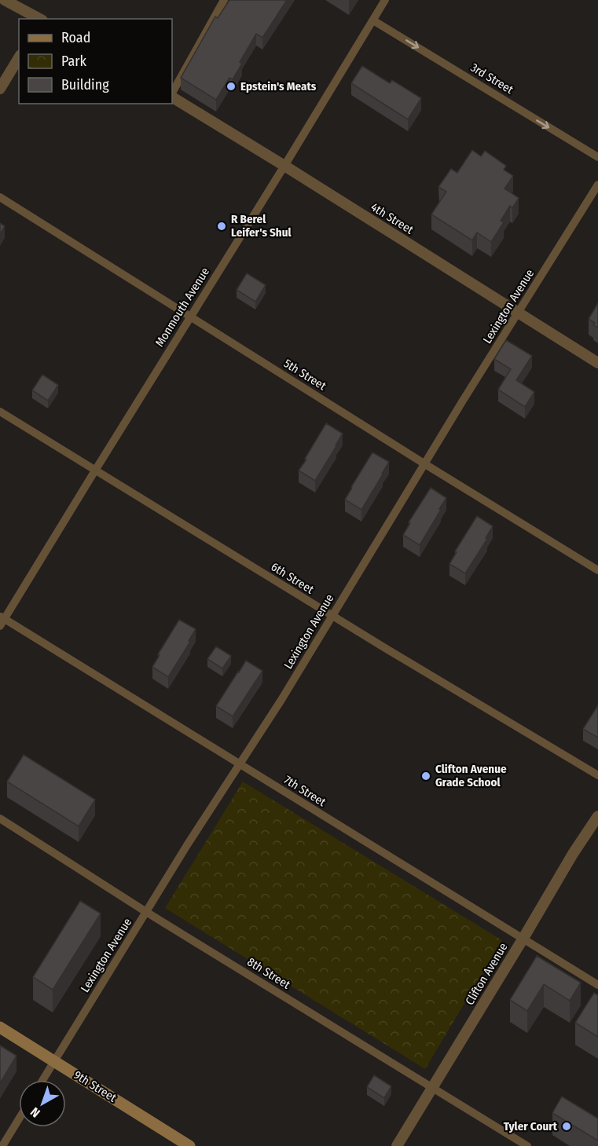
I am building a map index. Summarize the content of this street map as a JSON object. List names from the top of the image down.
{
  "streets": {
    "main road": ["9th Street"],
    "street": [
      "3rd Street",
      "4th Street",
      "Lexington Avenue",
      "Monmouth Avenue",
      "5th Street",
      "6th Street",
      "7th Street",
      "8th Street",
      "Clifton Avenue"
    ]
  },
  "crossings": [
    ["3rd Street", "Monmouth Avenue"],
    ["4th Street", "Lexington Avenue"],
    ["4th Street", "Monmouth Avenue"],
    ["Lexington Avenue", "5th Street"],
    ["Lexington Avenue", "6th Street"],
    ["Lexington Avenue", "7th Street"],
    ["Lexington Avenue", "8th Street"],
    ["Lexington Avenue", "9th Street"],
    ["Monmouth Avenue", "5th Street"],
    ["Monmouth Avenue", "6th Street"],
    ["Monmouth Avenue", "7th Street"],
    ["7th Street", "Clifton Avenue"],
    ["8th Street", "Clifton Avenue"]
  ],
  "one_way": ["3rd Street"],
  "places": [
    "Epstein's Meats",
    "R Berel Leifer's Shul",
    "Clifton Avenue Grade School",
    "Tyler Court"
  ],
  "legend": ["Road", "Park", "Building"],
  "north": "bottom left"
}
